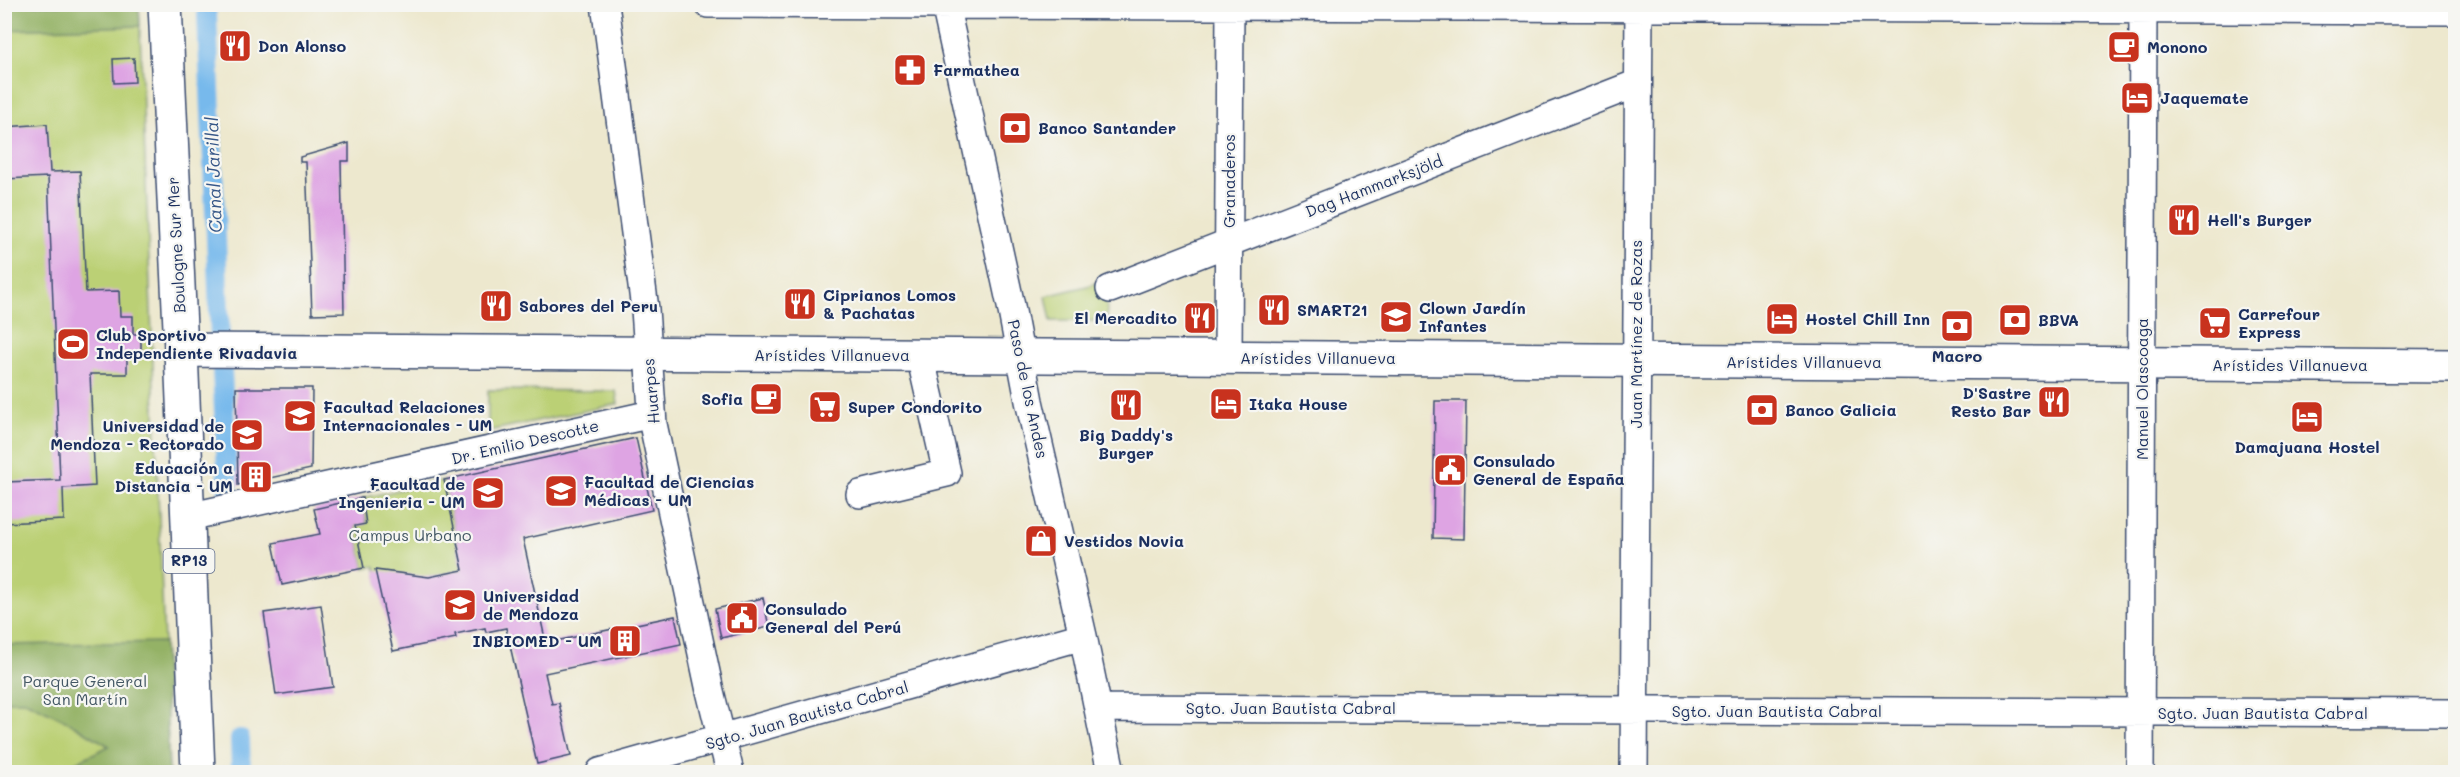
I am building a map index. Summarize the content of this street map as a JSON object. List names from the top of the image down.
{
  "streets": {
    "main road": ["Boulogne Sur Mer", "Arístides Villanueva", "RP13"],
    "street": [
      "Granaderos",
      "Dag Hammarksjöld",
      "Juan Martínez de Rozas",
      "Paso de los Andes",
      "Manuel Olascoaga",
      "Huarpes",
      "Dr. Emilio Descotte",
      "Sgto. Juan Bautista Cabral"
    ]
  },
  "crossings": [
    ["Granaderos", "Dag Hammarksjöld"],
    ["Granaderos", "Arístides Villanueva"],
    ["Dag Hammarksjöld", "Juan Martínez de Rozas"],
    ["Boulogne Sur Mer", "Arístides Villanueva"],
    ["Boulogne Sur Mer", "Dr. Emilio Descotte"],
    ["Juan Martínez de Rozas", "Arístides Villanueva"],
    ["Juan Martínez de Rozas", "Sgto. Juan Bautista Cabral"],
    ["Arístides Villanueva", "Paso de los Andes"],
    ["Arístides Villanueva", "Manuel Olascoaga"],
    ["Arístides Villanueva", "Huarpes"],
    ["Paso de los Andes", "Sgto. Juan Bautista Cabral"],
    ["Manuel Olascoaga", "Sgto. Juan Bautista Cabral"],
    ["Huarpes", "Dr. Emilio Descotte"],
    ["Huarpes", "Sgto. Juan Bautista Cabral"]
  ],
  "water": ["Canal Jarillal"],
  "parks": ["Campus Urbano", "Parque General San Martín"],
  "places": {
    "restaurant": [
      "Don Alonso",
      "Hell's Burger",
      "Ciprianos Lomos & Pachatas",
      "Sabores del Peru",
      "SMART21",
      "El Mercadito",
      "D'Sastre Resto Bar",
      "Big Daddy's Burger"
    ],
    "cafe": ["Monono", "Sofia"],
    "pharmacy": ["Farmathea"],
    "hotel": [
      "Jaquemate",
      "Hostel Chill Inn",
      "Itaka House",
      "Damajuana Hostel"
    ],
    "bank": [
      "Banco Santander",
      "BBVA",
      "Macro",
      "Banco Galicia"
    ],
    "school or university": [
      "Clown Jardín Infantes",
      "Facultad Relaciones Internacionales - UM",
      "Universidad de Mendoza - Rectorado",
      "Facultad de Ciencias Médicas - UM",
      "Facultad de Ingenieria - UM",
      "Universidad de Mendoza"
    ],
    "supermarket": ["Carrefour Express", "Super Condorito"],
    "sports": ["Club Sportivo Independiente Rivadavia"],
    "public building": ["Consulado General de España", "Consulado General del Perú"],
    "building": ["Educación a Distancia - UM", "INBIOMED - UM"],
    "shop": ["Vestidos Novia"]
  }
}
